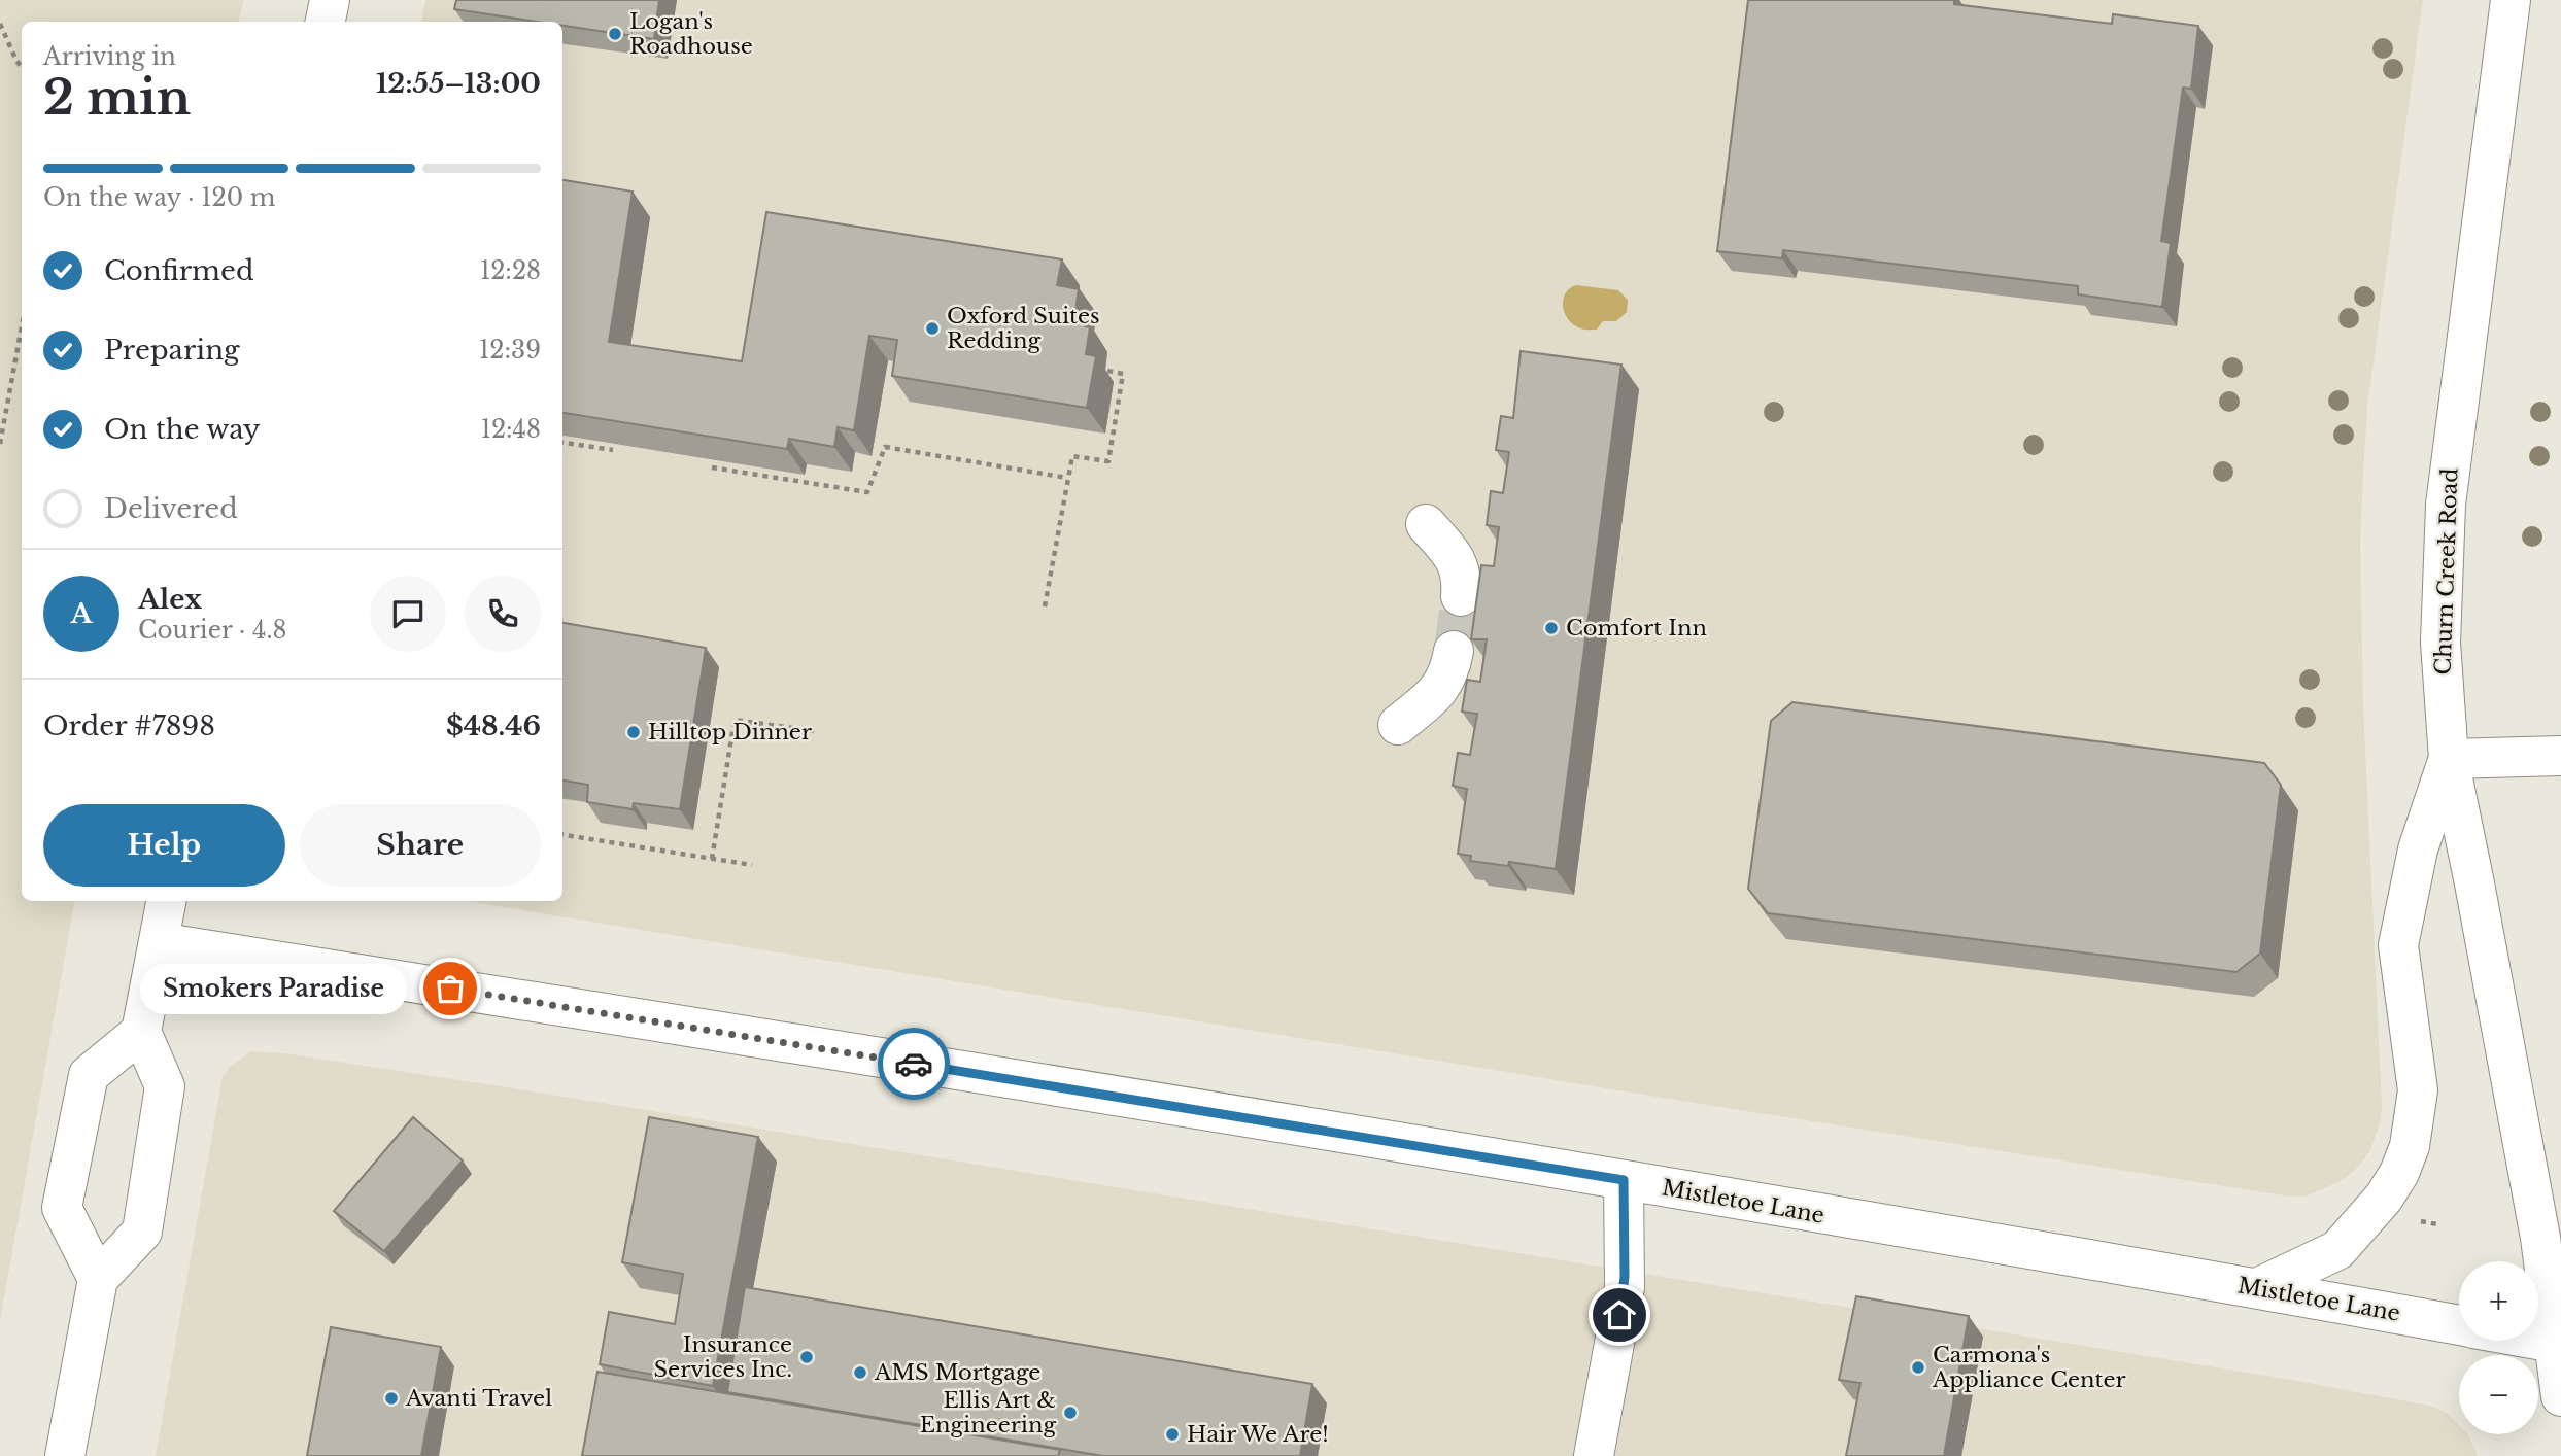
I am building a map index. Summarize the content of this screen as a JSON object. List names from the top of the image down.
{
  "streets": {
    "main road": ["Churn Creek Road", "Mistletoe Lane"]
  },
  "crossings": [
    ["Churn Creek Road", "Mistletoe Lane"]
  ],
  "places": [
    "Logan's Roadhouse",
    "Oxford Suites Redding",
    "Comfort Inn",
    "Hilltop Dinner",
    "Smokers Paradise",
    "Insurance Services Inc.",
    "Carmona's Appliance Center",
    "AMS Mortgage",
    "Avanti Travel",
    "Ellis Art & Engineering",
    "Hair We Are!"
  ],
  "page": {
    "heading": ["2 min", "Arriving in", "12:55–13:00"],
    "panel": [
      "Alex",
      "Courier · 4.8",
      "Order #7898",
      "$48.46"
    ],
    "bar": "On the way · 120 m",
    "list": [
      ["Confirmed", "12:28"],
      ["Preparing", "12:39"],
      ["On the way", "12:48"],
      "Delivered"
    ],
    "round": "A",
    "buttons": ["Help", "Share"],
    "bubble": "Smokers Paradise",
    "map_buttons": ["+", "−"]
  }
}
